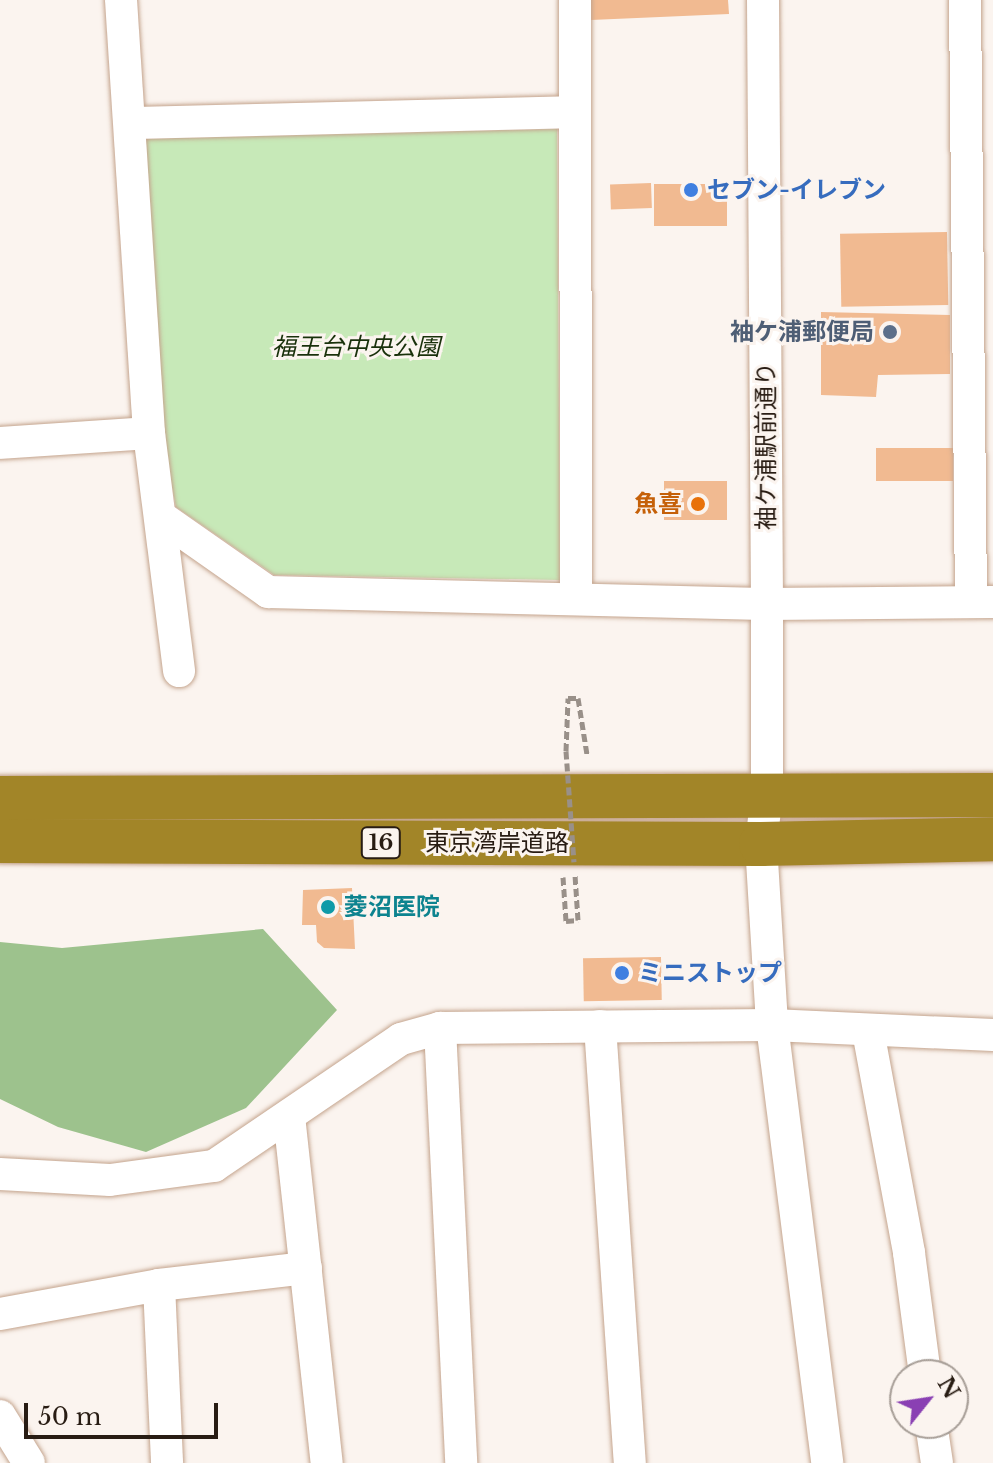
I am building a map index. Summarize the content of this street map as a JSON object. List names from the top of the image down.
{
  "streets": {
    "highway": ["16", "東京湾岸道路"],
    "street": ["袖ケ浦駅前通り"]
  },
  "crossings": [
    ["袖ケ浦駅前通り", "東京湾岸道路"]
  ],
  "parks": ["福王台中央公園"],
  "places": [
    "セブン-イレブン",
    "袖ケ浦郵便局",
    "魚喜",
    "菱沼医院",
    "ミニストップ"
  ],
  "scale_bar": "50 m",
  "north": "top right"
}
